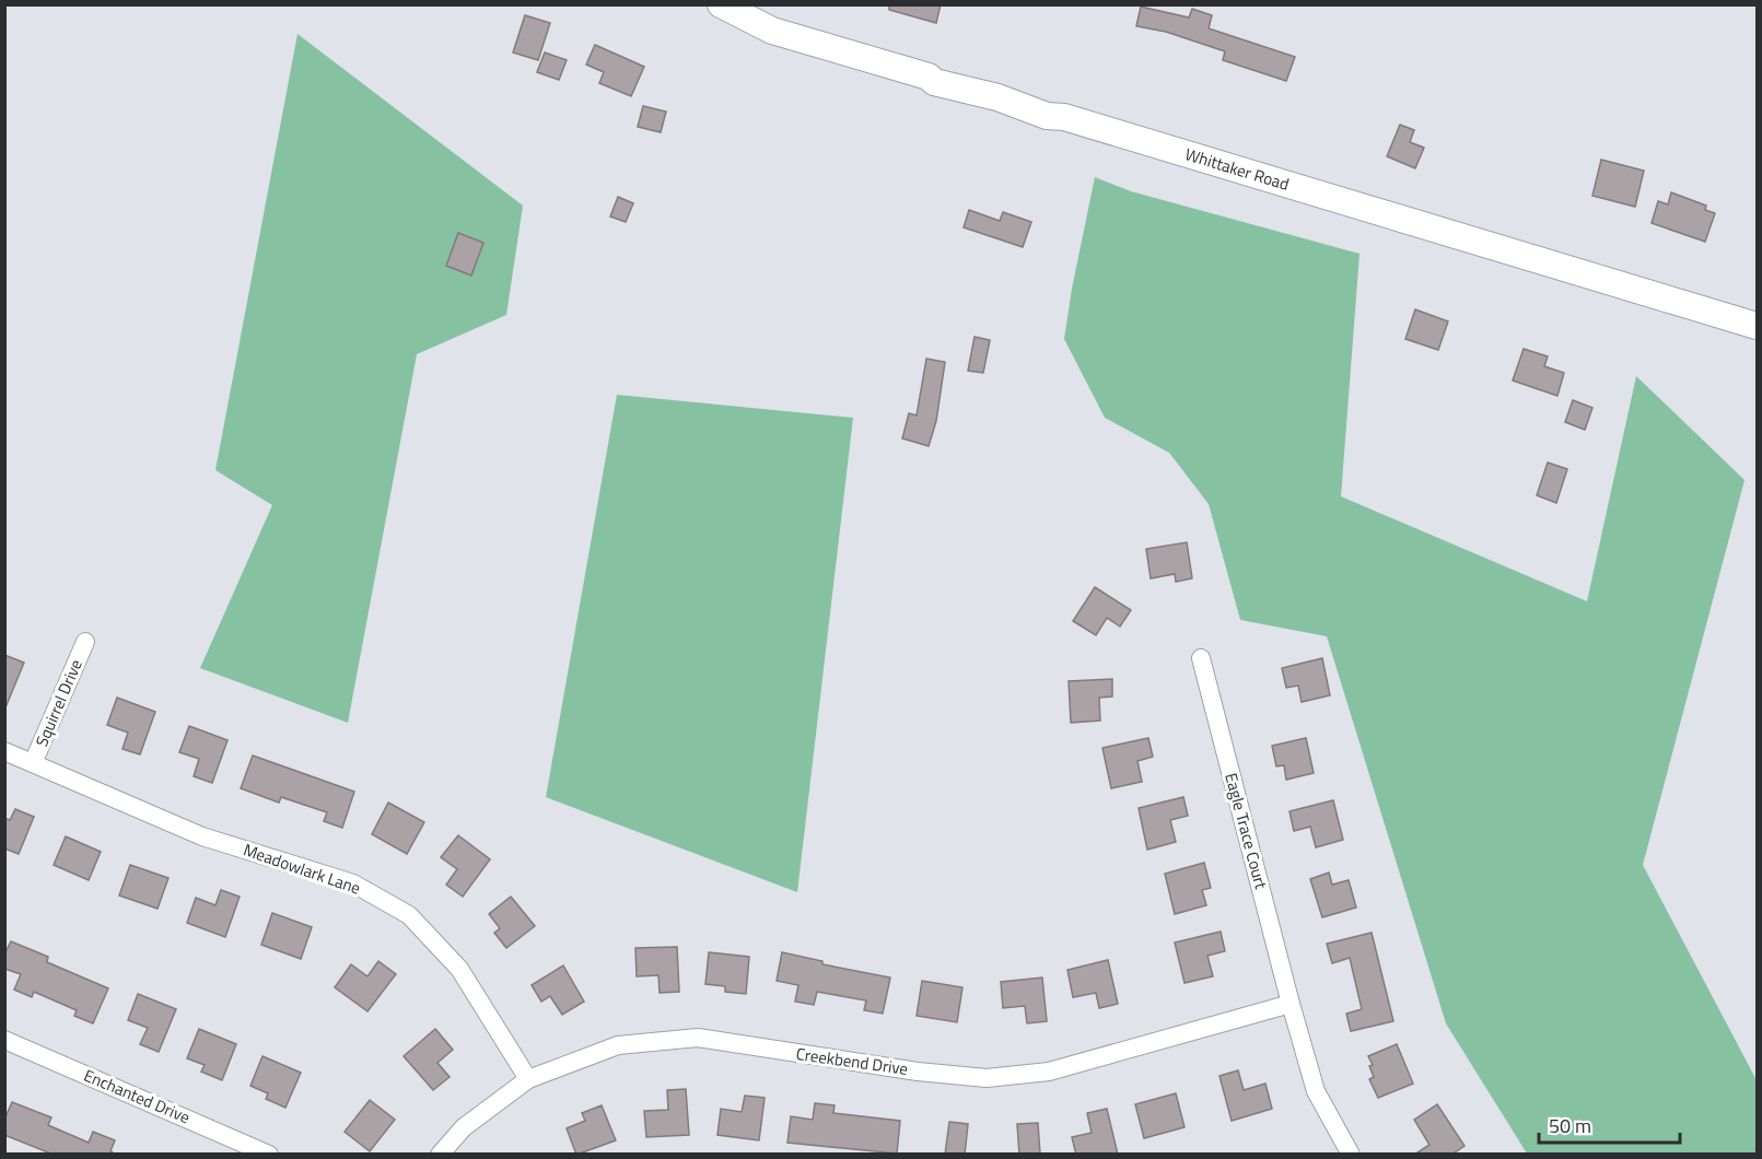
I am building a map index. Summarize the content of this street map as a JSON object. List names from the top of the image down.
{
  "streets": {
    "main road": ["Whittaker Road"],
    "street": [
      "Squirrel Drive",
      "Eagle Trace Court",
      "Meadowlark Lane",
      "Creekbend Drive",
      "Enchanted Drive"
    ]
  },
  "crossings": [
    ["Squirrel Drive", "Meadowlark Lane"],
    ["Eagle Trace Court", "Creekbend Drive"],
    ["Meadowlark Lane", "Creekbend Drive"]
  ],
  "scale_bar": "50 m"
}
